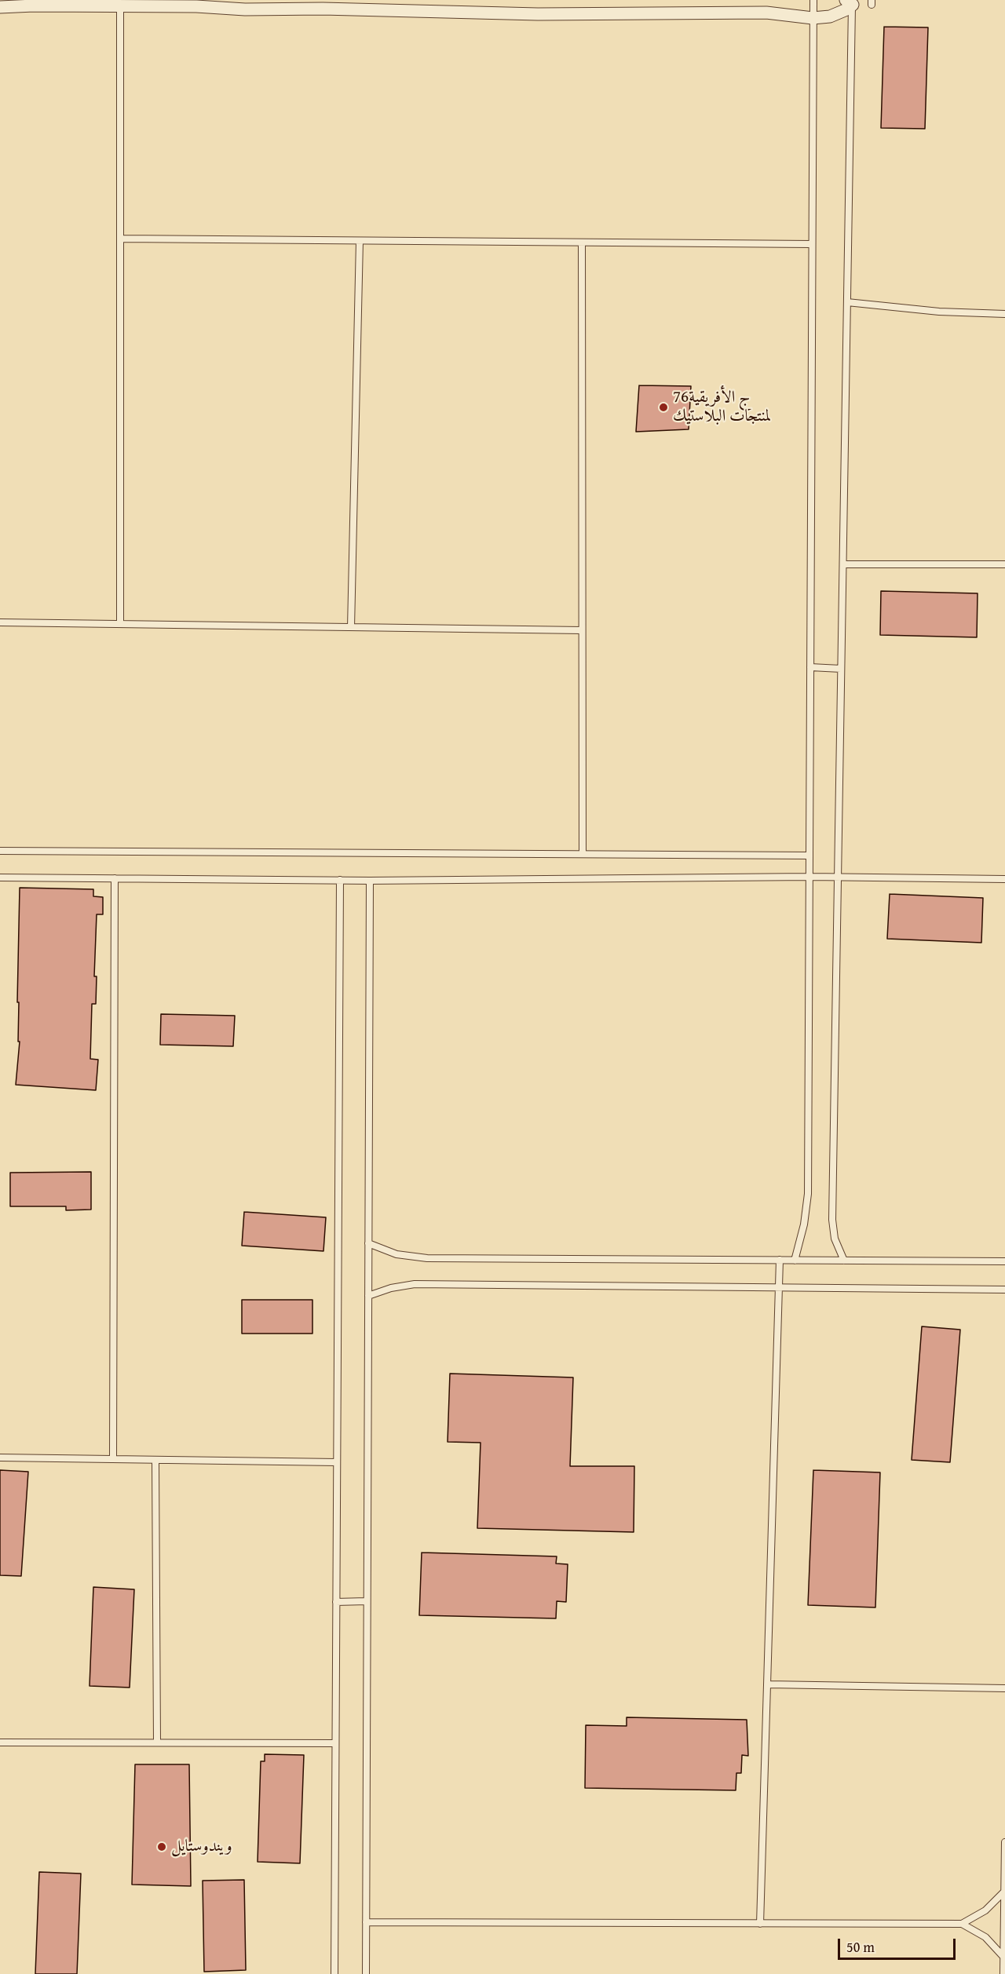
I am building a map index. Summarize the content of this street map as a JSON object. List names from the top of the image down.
{
  "places": ["76ج الأفريقية لمنتجات البلاستيك", "ويندوستايل"],
  "scale_bar": "50 m"
}
